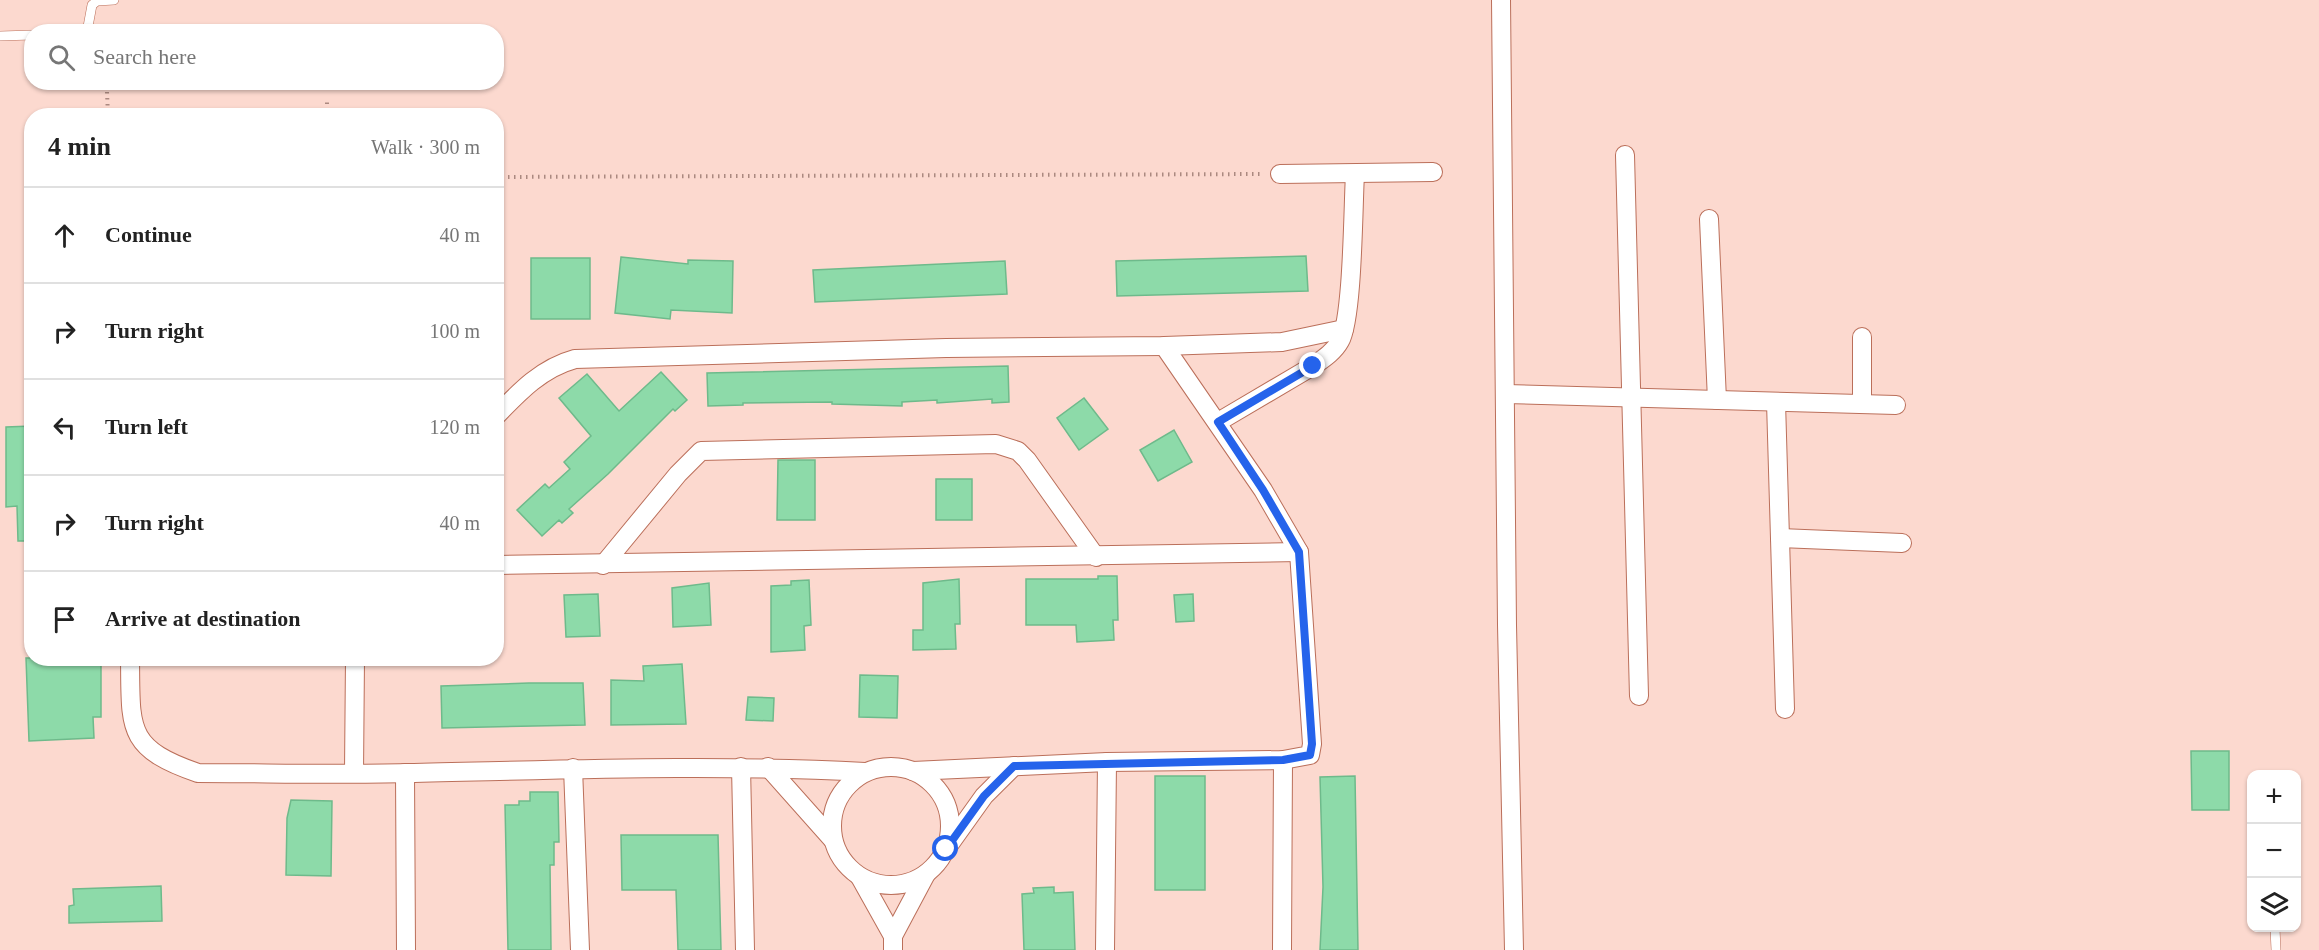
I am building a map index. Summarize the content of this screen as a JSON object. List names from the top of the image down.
{
  "page": {
    "search": "Search here",
    "heading": ["4 min", "Walk · 300 m"],
    "list": [
      ["Continue", "40 m"],
      ["Turn right", "100 m"],
      ["Turn left", "120 m"],
      ["Turn right", "40 m"],
      "Arrive at destination"
    ],
    "map_buttons": ["+", "−"]
  }
}
